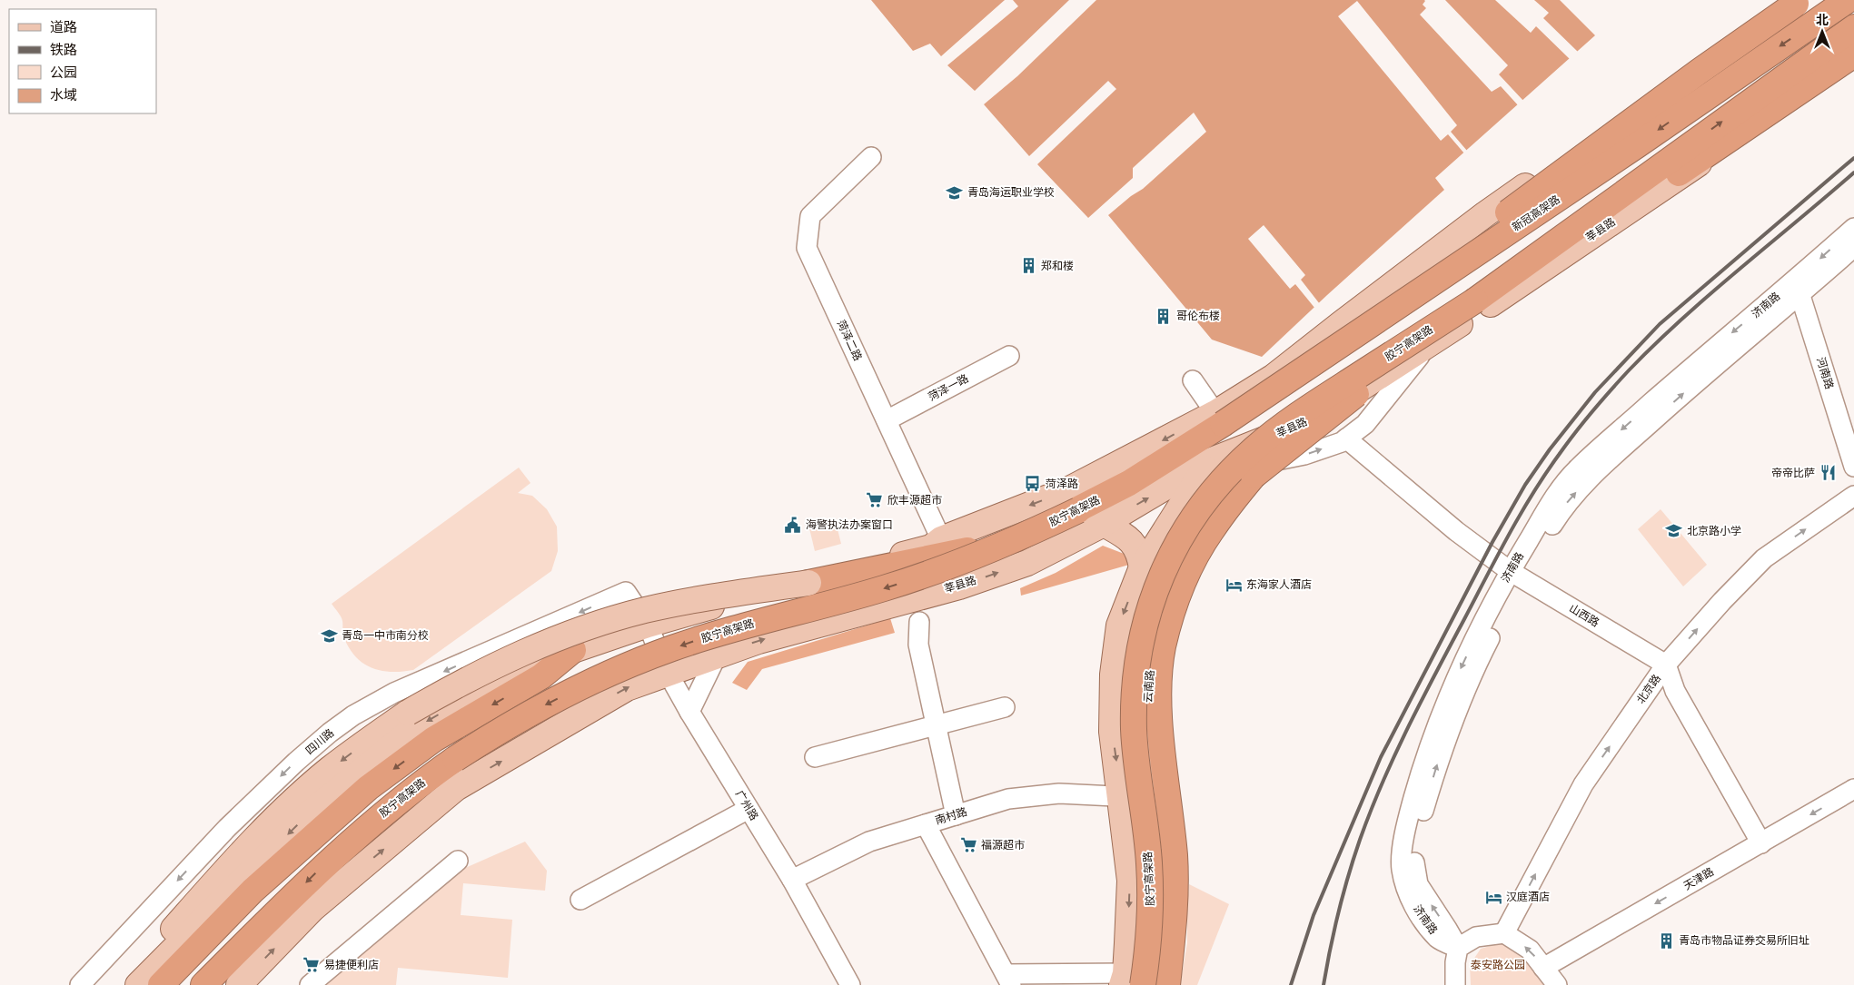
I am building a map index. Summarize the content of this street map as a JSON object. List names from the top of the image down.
{
  "streets": {
    "highway": ["新冠高架路", "胶宁高架路"],
    "main road": ["莘县路", "云南路"],
    "street": [
      "济南路",
      "菏泽二路",
      "河南路",
      "菏泽一路",
      "山西路",
      "北京路",
      "四川路",
      "广州路",
      "南村路",
      "天津路"
    ]
  },
  "crossings": [
    ["新冠高架路", "胶宁高架路"],
    ["莘县路", "云南路"],
    ["莘县路", "广州路"],
    ["济南路", "河南路"],
    ["济南路", "山西路"],
    ["菏泽二路", "菏泽一路"],
    ["山西路", "北京路"],
    ["云南路", "南村路"],
    ["四川路", "广州路"],
    ["广州路", "南村路"]
  ],
  "one_way": ["北京路", "四川路", "天津路"],
  "parks": ["泰安路公园"],
  "places": {
    "school or university": ["青岛海运职业学校", "北京路小学", "青岛一中市南分校"],
    "building": ["郑和楼", "哥伦布楼", "青岛市物品证券交易所旧址"],
    "restaurant": ["帝帝比萨"],
    "bus stop": ["菏泽路"],
    "supermarket": ["欣丰源超市", "福源超市", "易捷便利店"],
    "public building": ["海警执法办案窗口"],
    "hotel": ["东海家人酒店", "汉庭酒店"]
  },
  "legend": [
    "道路",
    "铁路",
    "公园",
    "水域"
  ],
  "north": "top"
}
